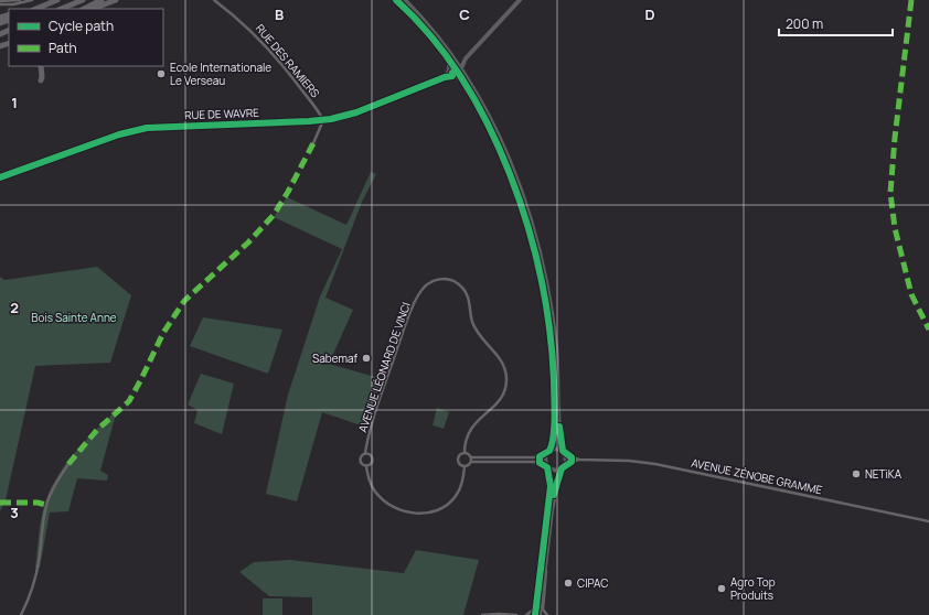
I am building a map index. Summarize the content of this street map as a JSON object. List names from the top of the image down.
{
  "streets": {
    "main road": ["RUE DE WAVRE"],
    "street": ["RUE DES RAMIERS", "AVENUE LÉONARD DE VINCI", "AVENUE ZÉNOBE GRAMME"]
  },
  "crossings": [
    ["RUE DES RAMIERS", "RUE DE WAVRE"]
  ],
  "parks": ["Bois Sainte Anne"],
  "places": [
    "Ecole Internationale Le Verseau",
    "Sabemaf",
    "NETiKA",
    "CIPAC",
    "Agro Top Produits"
  ],
  "legend": ["Cycle path", "Path"],
  "scale_bar": "200 m",
  "grid": {
    "columns": ["B", "C", "D"],
    "rows": ["1", "2", "3"]
  }
}
